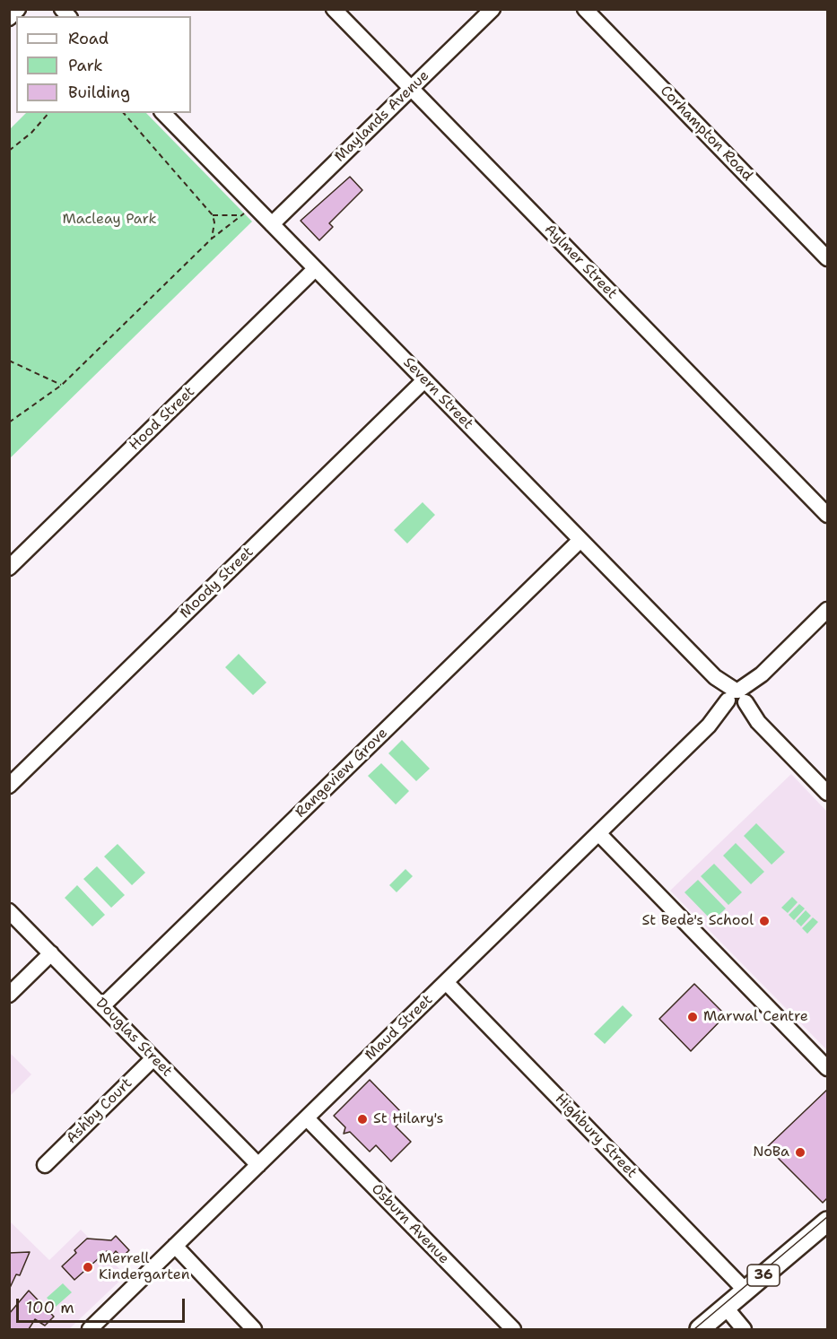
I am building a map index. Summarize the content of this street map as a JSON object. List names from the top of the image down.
{
  "streets": {
    "main road": ["36"],
    "street": [
      "Maylands Avenue",
      "Corhampton Road",
      "Aylmer Street",
      "Severn Street",
      "Hood Street",
      "Moody Street",
      "Rangeview Grove",
      "Maud Street",
      "Douglas Street",
      "Ashby Court",
      "Highbury Street",
      "Osburn Avenue"
    ]
  },
  "crossings": [
    ["Maylands Avenue", "Aylmer Street"],
    ["Maylands Avenue", "Severn Street"],
    ["Severn Street", "Hood Street"],
    ["Severn Street", "Moody Street"],
    ["Severn Street", "Rangeview Grove"],
    ["Severn Street", "Maud Street"],
    ["Rangeview Grove", "Douglas Street"],
    ["Maud Street", "Douglas Street"],
    ["Maud Street", "Highbury Street"],
    ["Maud Street", "Osburn Avenue"],
    ["Douglas Street", "Ashby Court"],
    ["Highbury Street", "36"]
  ],
  "parks": ["Macleay Park"],
  "places": [
    "St Bede's School",
    "Marwal Centre",
    "St Hilary's",
    "NoBa",
    "Merrell Kindergarten"
  ],
  "legend": ["Road", "Park", "Building"],
  "scale_bar": "100 m"
}
